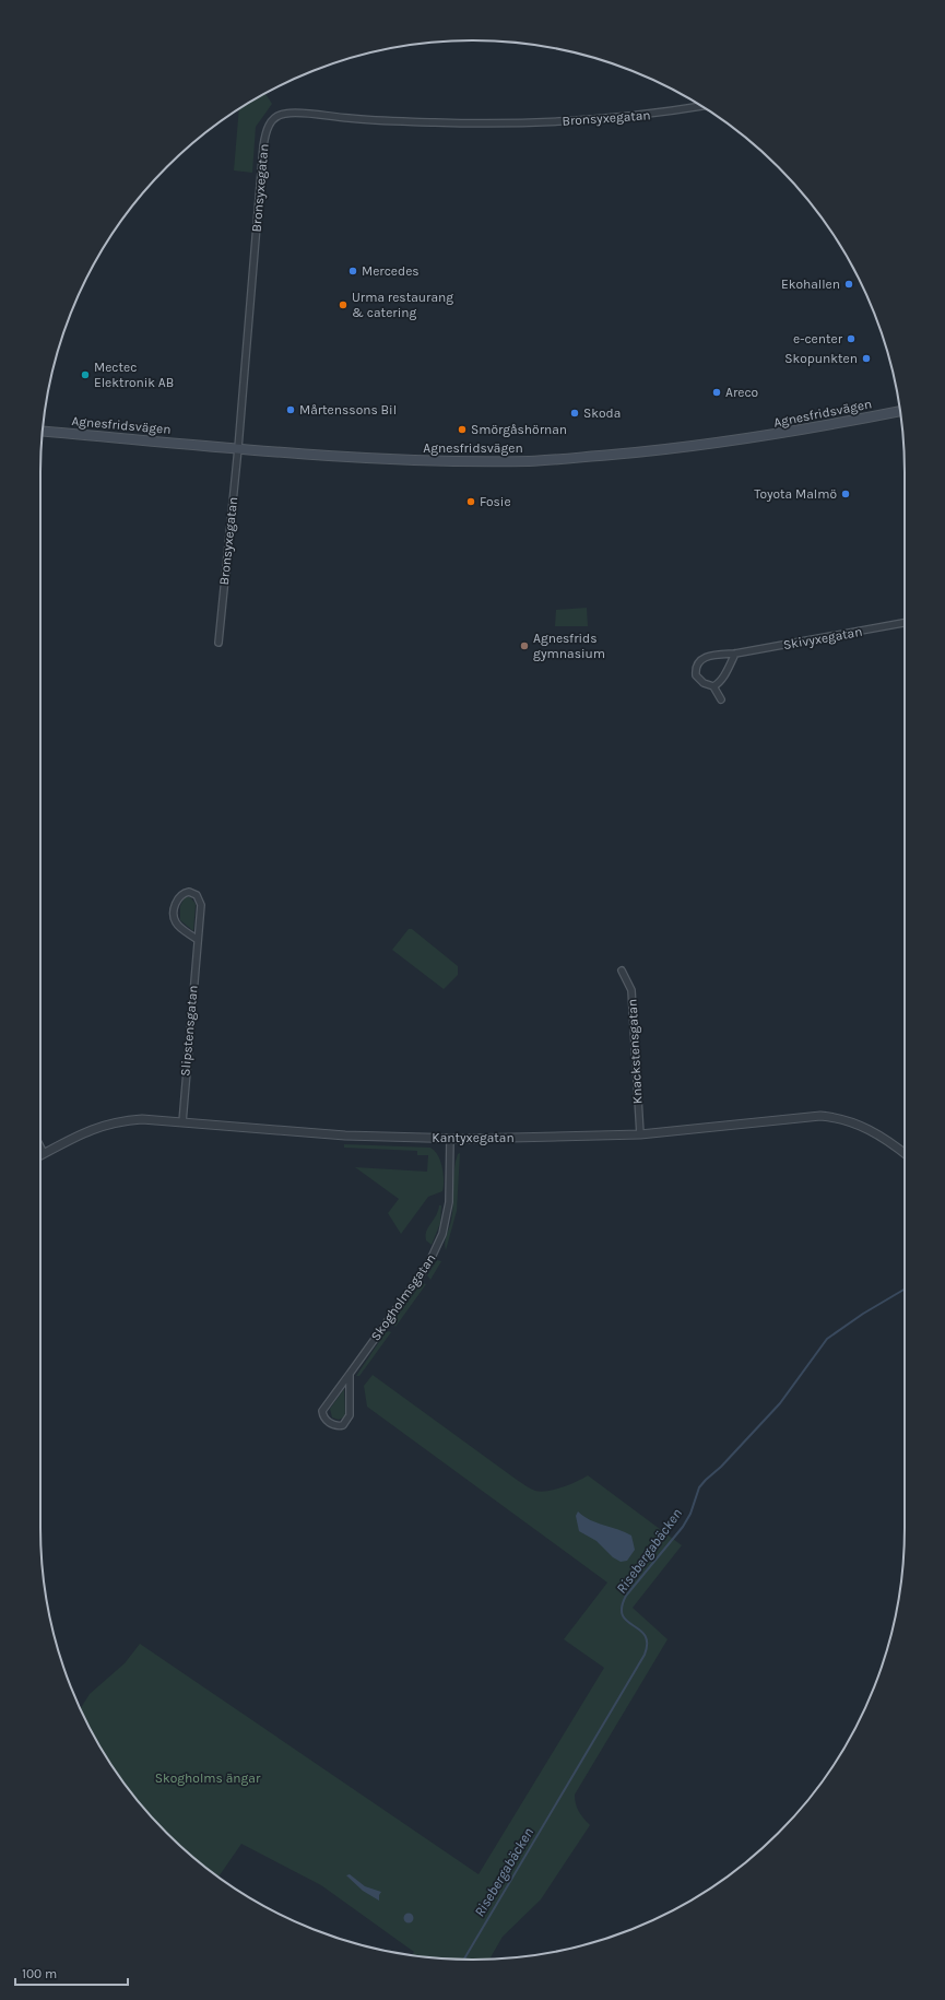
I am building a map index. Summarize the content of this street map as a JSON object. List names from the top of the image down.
{
  "streets": {
    "main road": ["Agnesfridsvägen"],
    "street": [
      "Bronsyxegatan",
      "Skivyxegatan",
      "Slipstensgatan",
      "Knackstensgatan",
      "Kantyxegatan",
      "Skogholmsgatan"
    ]
  },
  "crossings": [
    ["Bronsyxegatan", "Agnesfridsvägen"],
    ["Slipstensgatan", "Kantyxegatan"],
    ["Knackstensgatan", "Kantyxegatan"],
    ["Kantyxegatan", "Skogholmsgatan"]
  ],
  "water": ["Risebergabäcken"],
  "parks": ["Skogholms ängar"],
  "places": [
    "Mercedes",
    "Ekohallen",
    "Urma restaurang & catering",
    "e-center",
    "Skopunkten",
    "Mectec Elektronik AB",
    "Areco",
    "Mårtenssons Bil",
    "Skoda",
    "Smörgåshörnan",
    "Toyota Malmö",
    "Fosie",
    "Agnesfrids gymnasium"
  ],
  "scale_bar": "100 m"
}
